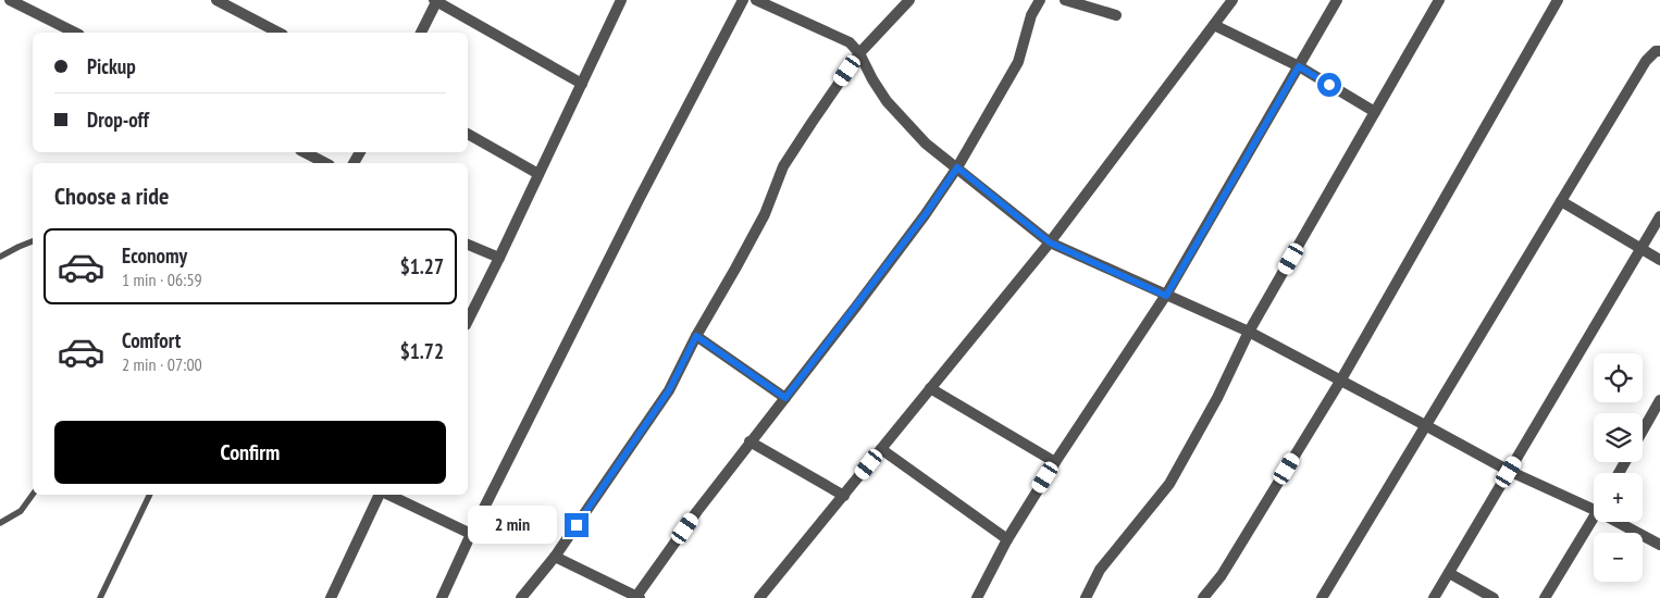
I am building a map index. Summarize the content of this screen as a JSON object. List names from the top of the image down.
{
  "page": {
    "banner": ["Pickup", "Drop-off"],
    "heading": "Choose a ride",
    "list": [
      {
        "name": "Economy",
        "note": "1 min · 06:59",
        "value": "$1.27"
      },
      {
        "name": "Comfort",
        "note": "2 min · 07:00",
        "value": "$1.72"
      }
    ],
    "map_buttons": ["+", "−"],
    "buttons": "Confirm",
    "bubble": "2 min"
  }
}
